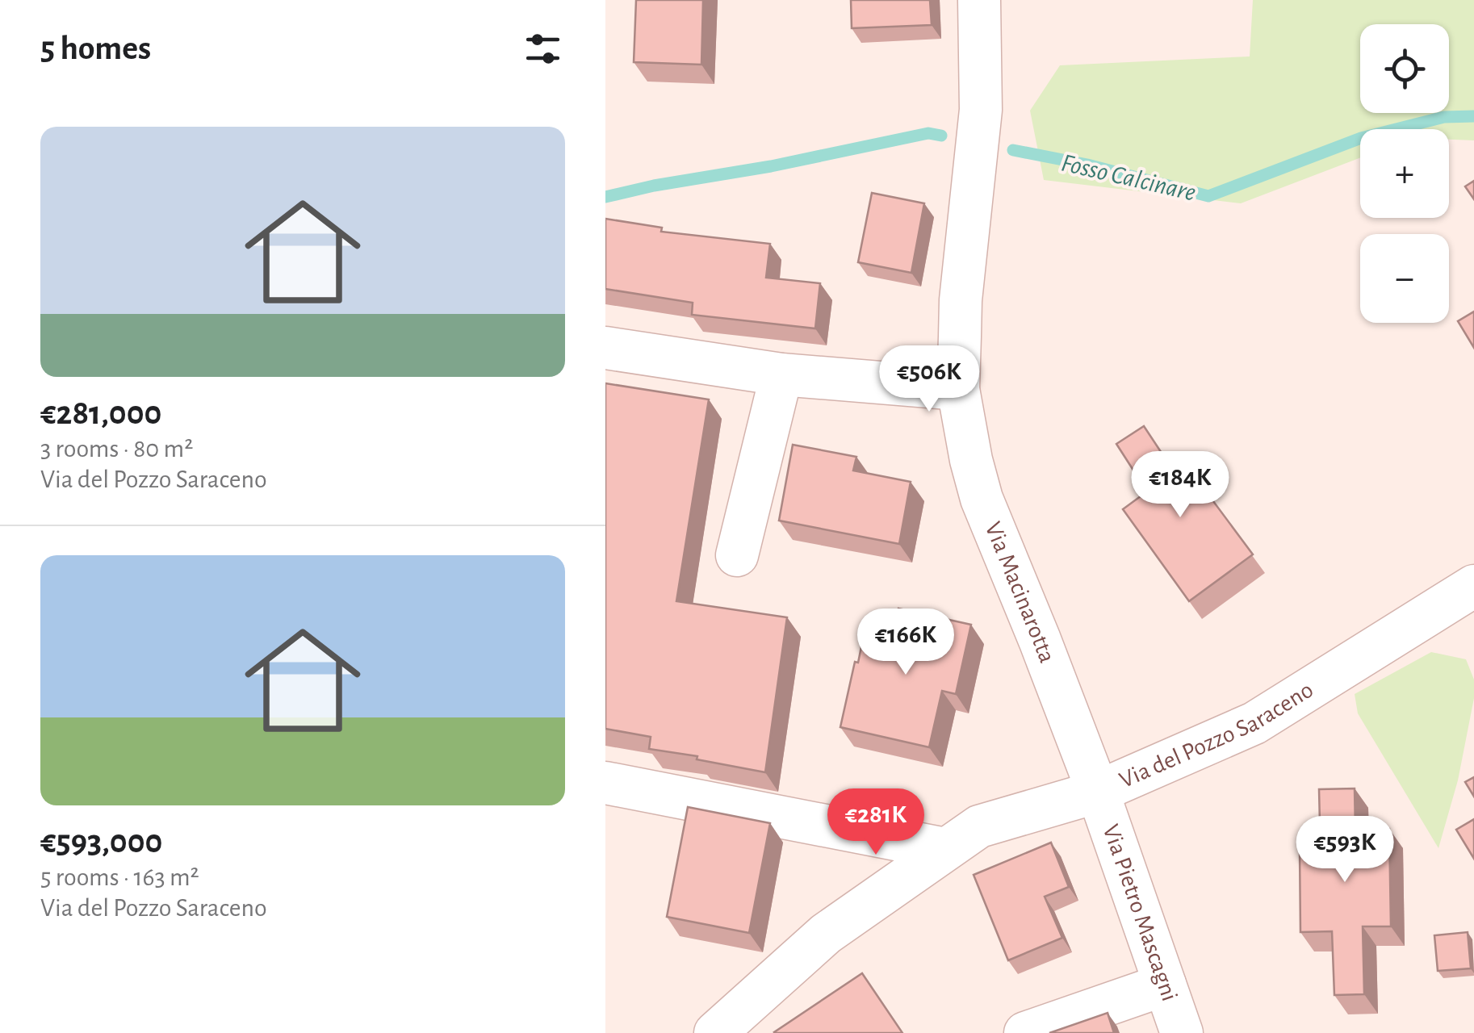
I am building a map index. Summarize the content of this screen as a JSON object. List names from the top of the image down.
{
  "streets": {
    "street": ["Via Macinarotta", "Via del Pozzo Saraceno", "Via Pietro Mascagni"]
  },
  "crossings": [
    ["Via Macinarotta", "Via del Pozzo Saraceno"],
    ["Via Macinarotta", "Via Pietro Mascagni"],
    ["Via del Pozzo Saraceno", "Via Pietro Mascagni"]
  ],
  "water": ["Fosso Calcinare"],
  "page": {
    "heading": "5 homes",
    "map_buttons": ["+", "−"],
    "list": [
      {
        "name": "€281,000",
        "note": "3 rooms · 80 m² · Via del Pozzo Saraceno"
      },
      {
        "name": "€593,000",
        "note": "5 rooms · 163 m² · Via del Pozzo Saraceno"
      }
    ],
    "price": [
      "€506K",
      "€184K",
      "€166K",
      "€281K",
      "€593K"
    ]
  }
}
